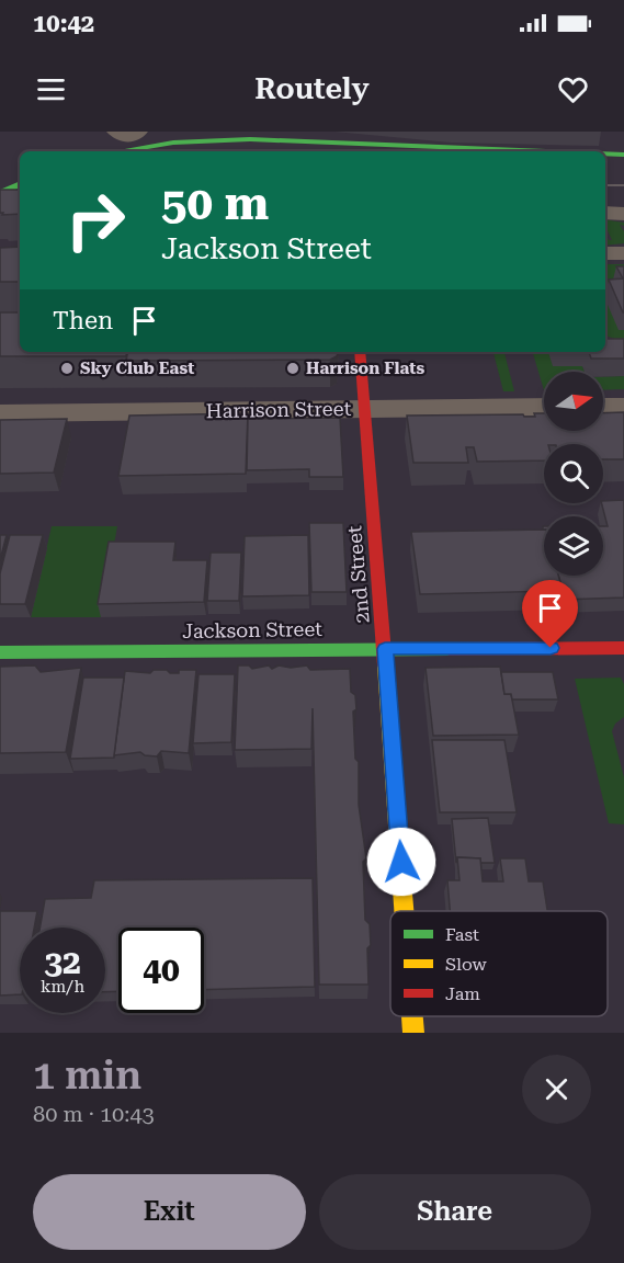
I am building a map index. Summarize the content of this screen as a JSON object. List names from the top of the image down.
{
  "streets": {
    "street": ["Harrison Street", "2nd Street", "Jackson Street"]
  },
  "crossings": [
    ["Harrison Street", "2nd Street"],
    ["2nd Street", "Jackson Street"]
  ],
  "places": ["Sky Club East", "Harrison Flats"],
  "legend": ["Fast", "Slow", "Jam"],
  "north": "right",
  "page": {
    "status": "10:42",
    "header": "Routely",
    "turn": ["50 m", "Jackson Street"],
    "then": "Then",
    "speed": "32 km/h",
    "limit": "40",
    "heading": ["1 min", "80 m · 10:43"],
    "buttons": ["Exit", "Share"]
  }
}
